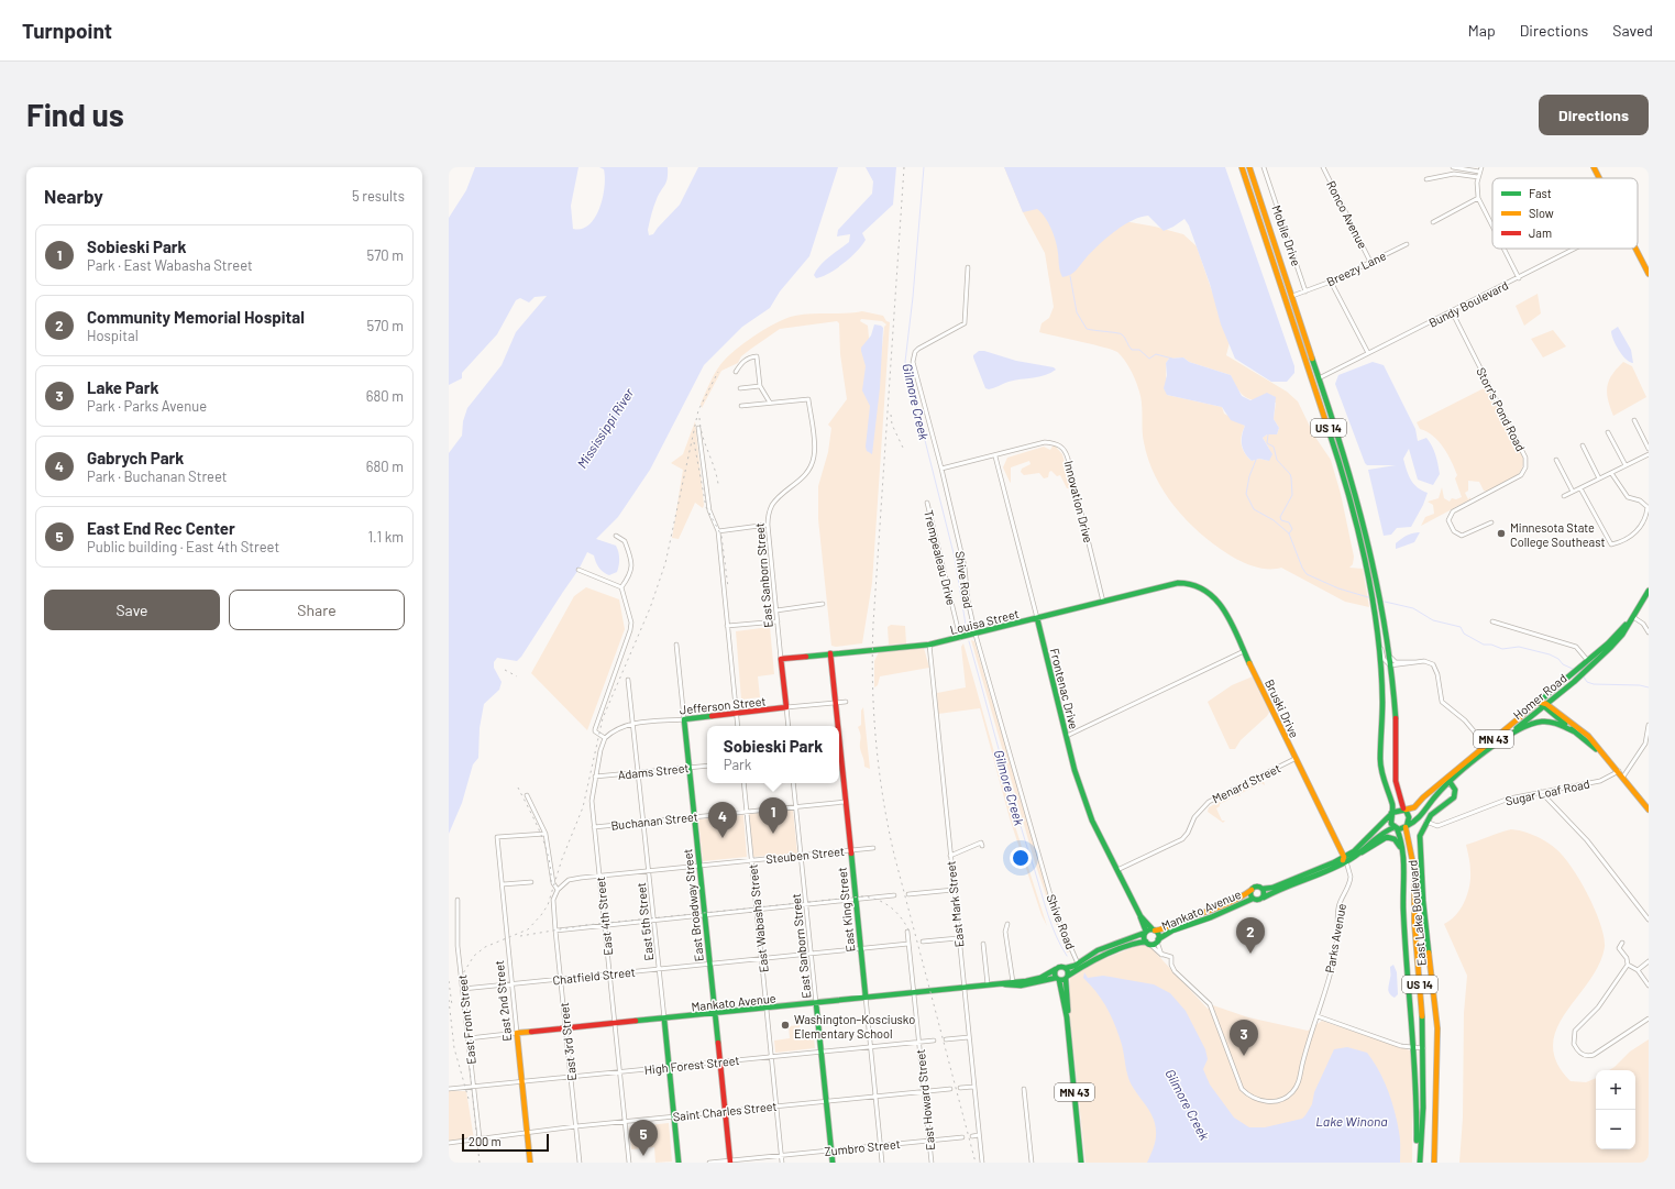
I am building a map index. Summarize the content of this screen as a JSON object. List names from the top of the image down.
{
  "streets": {
    "main road": [
      "US 14",
      "East Sanborn Street",
      "Louisa Street",
      "Frontenac Drive",
      "Homer Road",
      "Jefferson Street",
      "Bruski Drive",
      "MN 43",
      "East Broadway Street",
      "East King Street",
      "Mankato Avenue",
      "East Lake Boulevard",
      "East 5th Street",
      "East 2nd Street"
    ],
    "street": [
      "Ronco Avenue",
      "Mobile Drive",
      "Breezy Lane",
      "Bundy Boulevard",
      "Storr's Pond Road",
      "Innovation Drive",
      "Trempealeau Drive",
      "Shive Road",
      "Adams Street",
      "Menard Street",
      "Sugar Loaf Road",
      "Buchanan Street",
      "Steuben Street",
      "East Mark Street",
      "East 4th Street",
      "East Wabasha Street",
      "Parks Avenue",
      "Chatfield Street",
      "East Front Street",
      "East 3rd Street",
      "High Forest Street",
      "East Howard Street",
      "Saint Charles Street",
      "Zumbro Street"
    ]
  },
  "crossings": [
    ["Ronco Avenue", "Breezy Lane"],
    ["Mobile Drive", "Breezy Lane"],
    ["Bundy Boulevard", "Storr's Pond Road"],
    ["Bundy Boulevard", "US 14"],
    ["US 14", "Homer Road"],
    ["US 14", "MN 43"],
    ["US 14", "Mankato Avenue"],
    ["Innovation Drive", "Shive Road"],
    ["Innovation Drive", "Louisa Street"],
    ["Innovation Drive", "Frontenac Drive"],
    ["Trempealeau Drive", "Louisa Street"],
    ["East Sanborn Street", "Louisa Street"],
    ["East Sanborn Street", "Jefferson Street"],
    ["East Sanborn Street", "Buchanan Street"],
    ["East Sanborn Street", "Steuben Street"],
    ["East Sanborn Street", "Mankato Avenue"],
    ["East Sanborn Street", "Chatfield Street"],
    ["East Sanborn Street", "High Forest Street"],
    ["East Sanborn Street", "Saint Charles Street"],
    ["East Sanborn Street", "Zumbro Street"],
    ["Shive Road", "Louisa Street"],
    ["Shive Road", "Mankato Avenue"],
    ["Louisa Street", "Frontenac Drive"],
    ["Louisa Street", "Bruski Drive"],
    ["Louisa Street", "East Mark Street"],
    ["Louisa Street", "East King Street"],
    ["Frontenac Drive", "Menard Street"],
    ["Frontenac Drive", "Mankato Avenue"],
    ["Frontenac Drive", "Parks Avenue"],
    ["Homer Road", "MN 43"],
    ["Homer Road", "Mankato Avenue"],
    ["Jefferson Street", "East Broadway Street"],
    ["Jefferson Street", "East King Street"],
    ["Jefferson Street", "East 4th Street"],
    ["Jefferson Street", "East 5th Street"],
    ["Bruski Drive", "Menard Street"],
    ["Bruski Drive", "Mankato Avenue"],
    ["Bruski Drive", "Parks Avenue"],
    ["MN 43", "Sugar Loaf Road"],
    ["MN 43", "Mankato Avenue"],
    ["Adams Street", "East Broadway Street"],
    ["Adams Street", "East 4th Street"],
    ["Adams Street", "East 5th Street"],
    ["Sugar Loaf Road", "East Lake Boulevard"],
    ["Buchanan Street", "East Broadway Street"],
    ["Buchanan Street", "East King Street"],
    ["Buchanan Street", "East 4th Street"],
    ["Buchanan Street", "East Wabasha Street"],
    ["Buchanan Street", "East 5th Street"],
    ["Steuben Street", "East Broadway Street"],
    ["Steuben Street", "East King Street"],
    ["Steuben Street", "East 4th Street"],
    ["Steuben Street", "East Wabasha Street"],
    ["Steuben Street", "East 5th Street"],
    ["Steuben Street", "East 3rd Street"],
    ["East Mark Street", "Mankato Avenue"],
    ["East Broadway Street", "Mankato Avenue"],
    ["East Broadway Street", "Chatfield Street"],
    ["East Broadway Street", "High Forest Street"],
    ["East Broadway Street", "Saint Charles Street"],
    ["East Broadway Street", "Zumbro Street"],
    ["East King Street", "Mankato Avenue"],
    ["East King Street", "Chatfield Street"],
    ["East King Street", "High Forest Street"],
    ["East King Street", "Saint Charles Street"],
    ["East King Street", "Zumbro Street"],
    ["Mankato Avenue", "East 4th Street"],
    ["Mankato Avenue", "East Wabasha Street"],
    ["Mankato Avenue", "East 5th Street"],
    ["Mankato Avenue", "Parks Avenue"],
    ["Mankato Avenue", "East 2nd Street"],
    ["Mankato Avenue", "East Front Street"],
    ["Mankato Avenue", "East 3rd Street"],
    ["Mankato Avenue", "East Howard Street"],
    ["East 4th Street", "Chatfield Street"],
    ["East 4th Street", "High Forest Street"],
    ["East 4th Street", "Saint Charles Street"],
    ["East Wabasha Street", "Chatfield Street"],
    ["East Wabasha Street", "High Forest Street"],
    ["East Wabasha Street", "Saint Charles Street"],
    ["East Wabasha Street", "Zumbro Street"],
    ["East 5th Street", "Chatfield Street"],
    ["East 5th Street", "High Forest Street"],
    ["East 5th Street", "Saint Charles Street"],
    ["Chatfield Street", "East 2nd Street"],
    ["Chatfield Street", "East Front Street"],
    ["Chatfield Street", "East 3rd Street"],
    ["Chatfield Street", "East Howard Street"],
    ["East 2nd Street", "East 3rd Street"],
    ["East 2nd Street", "High Forest Street"],
    ["East 2nd Street", "Saint Charles Street"],
    ["East Front Street", "High Forest Street"],
    ["East Front Street", "Saint Charles Street"],
    ["East 3rd Street", "High Forest Street"],
    ["East 3rd Street", "Saint Charles Street"],
    ["High Forest Street", "East Howard Street"],
    ["East Howard Street", "Saint Charles Street"],
    ["East Howard Street", "Zumbro Street"]
  ],
  "water": ["Gilmore Creek", "Mississippi River", "Lake Winona"],
  "places": ["Minnesota State College Southeast", "Washington–Kosciusko Elementary School"],
  "legend": ["Fast", "Slow", "Jam"],
  "scale_bar": "200 m",
  "page": {
    "header": "Turnpoint",
    "nav": ["Map", "Directions", "Saved"],
    "buttons": [
      "Directions",
      ["Save", "Share"]
    ],
    "title": "Find us",
    "heading": ["Nearby", "5 results"],
    "list": [
      {
        "mark": "1",
        "name": "Sobieski Park",
        "note": "Park · East Wabasha Street",
        "value": "570 m"
      },
      {
        "mark": "2",
        "name": "Community Memorial Hospital",
        "note": "Hospital",
        "value": "570 m"
      },
      {
        "mark": "3",
        "name": "Lake Park",
        "note": "Park · Parks Avenue",
        "value": "680 m"
      },
      {
        "mark": "4",
        "name": "Gabrych Park",
        "note": "Park · Buchanan Street",
        "value": "680 m"
      },
      {
        "mark": "5",
        "name": "East End Rec Center",
        "note": "Public building · East 4th Street",
        "value": "1.1 km"
      }
    ],
    "popup": ["Sobieski Park", "Park"],
    "pins": [
      "1",
      "4",
      "2",
      "3",
      "5"
    ],
    "map_buttons": ["+", "−"],
    "scale": "200 m"
  }
}
